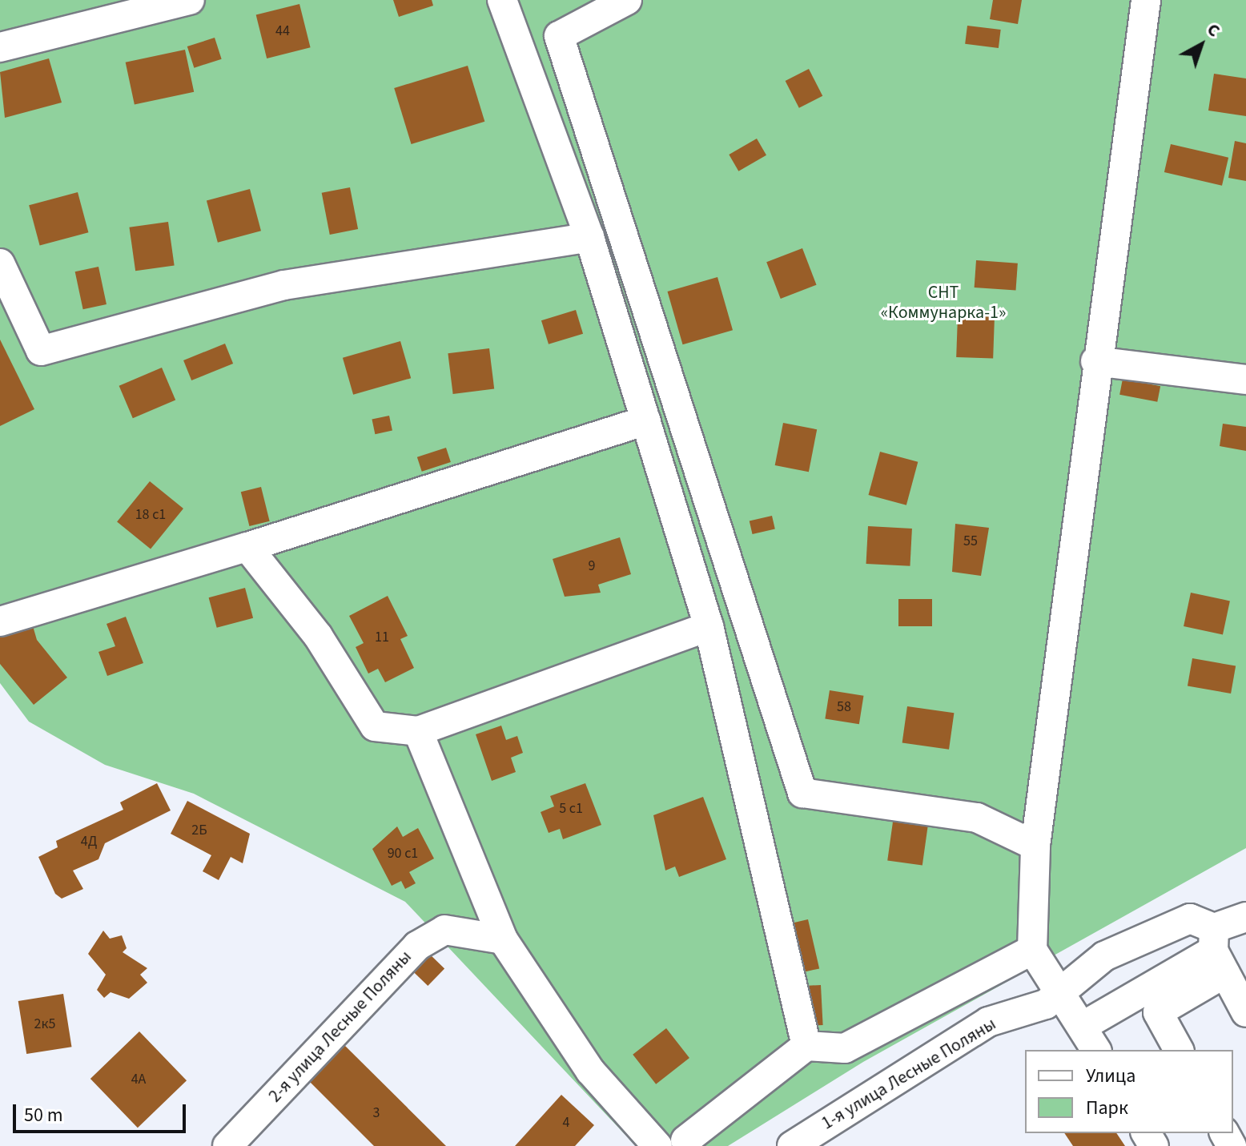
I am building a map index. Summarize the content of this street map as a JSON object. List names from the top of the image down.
{
  "streets": {
    "street": ["2-я улица Лесные Поляны", "1-я улица Лесные Поляны"]
  },
  "parks": ["СНТ «Коммунарка-1»"],
  "house_numbers": [
    "44",
    "18 с1",
    "55",
    "9",
    "11",
    "58",
    "5 с1",
    "2Б",
    "4Д",
    "90 с1",
    "2к5",
    "4А",
    "3",
    "4"
  ],
  "legend": ["Улица", "Парк"],
  "scale_bar": "50 m",
  "north": "top right"
}
